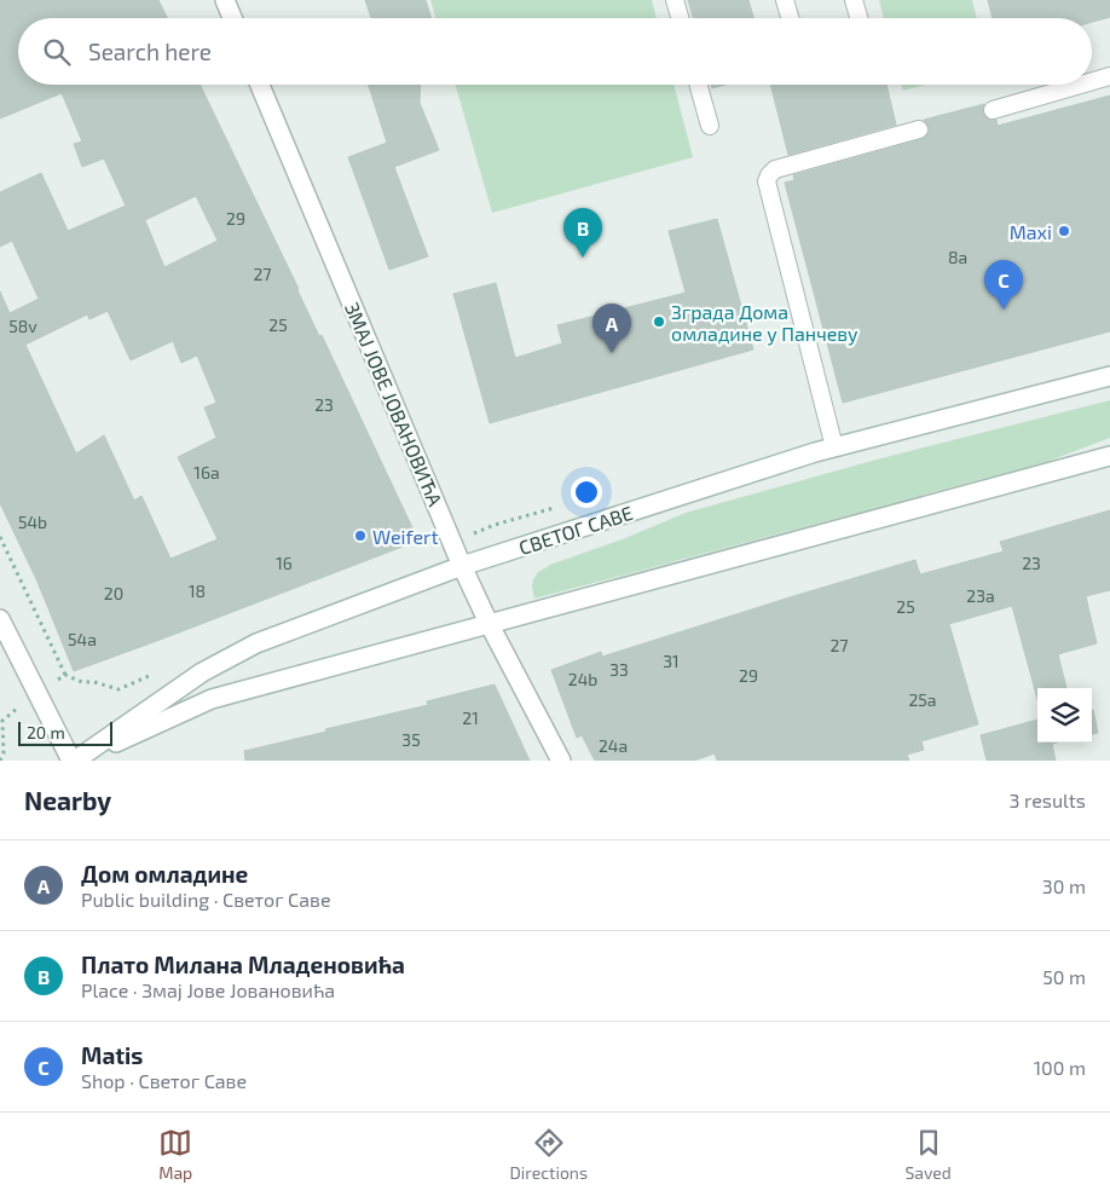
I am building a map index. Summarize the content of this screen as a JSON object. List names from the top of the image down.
{
  "streets": {
    "street": ["ЗМАЈ ЈОВЕ ЈОВАНОВИЋА", "СВЕТОГ САВЕ"]
  },
  "crossings": [
    ["ЗМАЈ ЈОВЕ ЈОВАНОВИЋА", "СВЕТОГ САВЕ"]
  ],
  "places": ["Maxi", "Зграда Дома омладине у Панчеву", "Weifert"],
  "house_numbers": [
    "29",
    "8a",
    "27",
    "25",
    "58v",
    "23",
    "16a",
    "54b",
    "16",
    "23",
    "18",
    "20",
    "23a",
    "25",
    "54a",
    "27",
    "31",
    "33",
    "29",
    "24b",
    "25a",
    "21",
    "35",
    "24a"
  ],
  "scale_bar": "20 m",
  "page": {
    "search": "Search here",
    "pins": ["B", "C", "A"],
    "scale": "20 m",
    "heading": ["Nearby", "3 results"],
    "list": [
      {
        "mark": "A",
        "name": "Дом омладине",
        "note": "Public building · Светог Саве",
        "value": "30 m"
      },
      {
        "mark": "B",
        "name": "Плато Милана Младеновића",
        "note": "Place · Змај Јове Јовановића",
        "value": "50 m"
      },
      {
        "mark": "C",
        "name": "Matis",
        "note": "Shop · Светог Саве",
        "value": "100 m"
      }
    ],
    "nav": ["Map", "Directions", "Saved"]
  }
}
